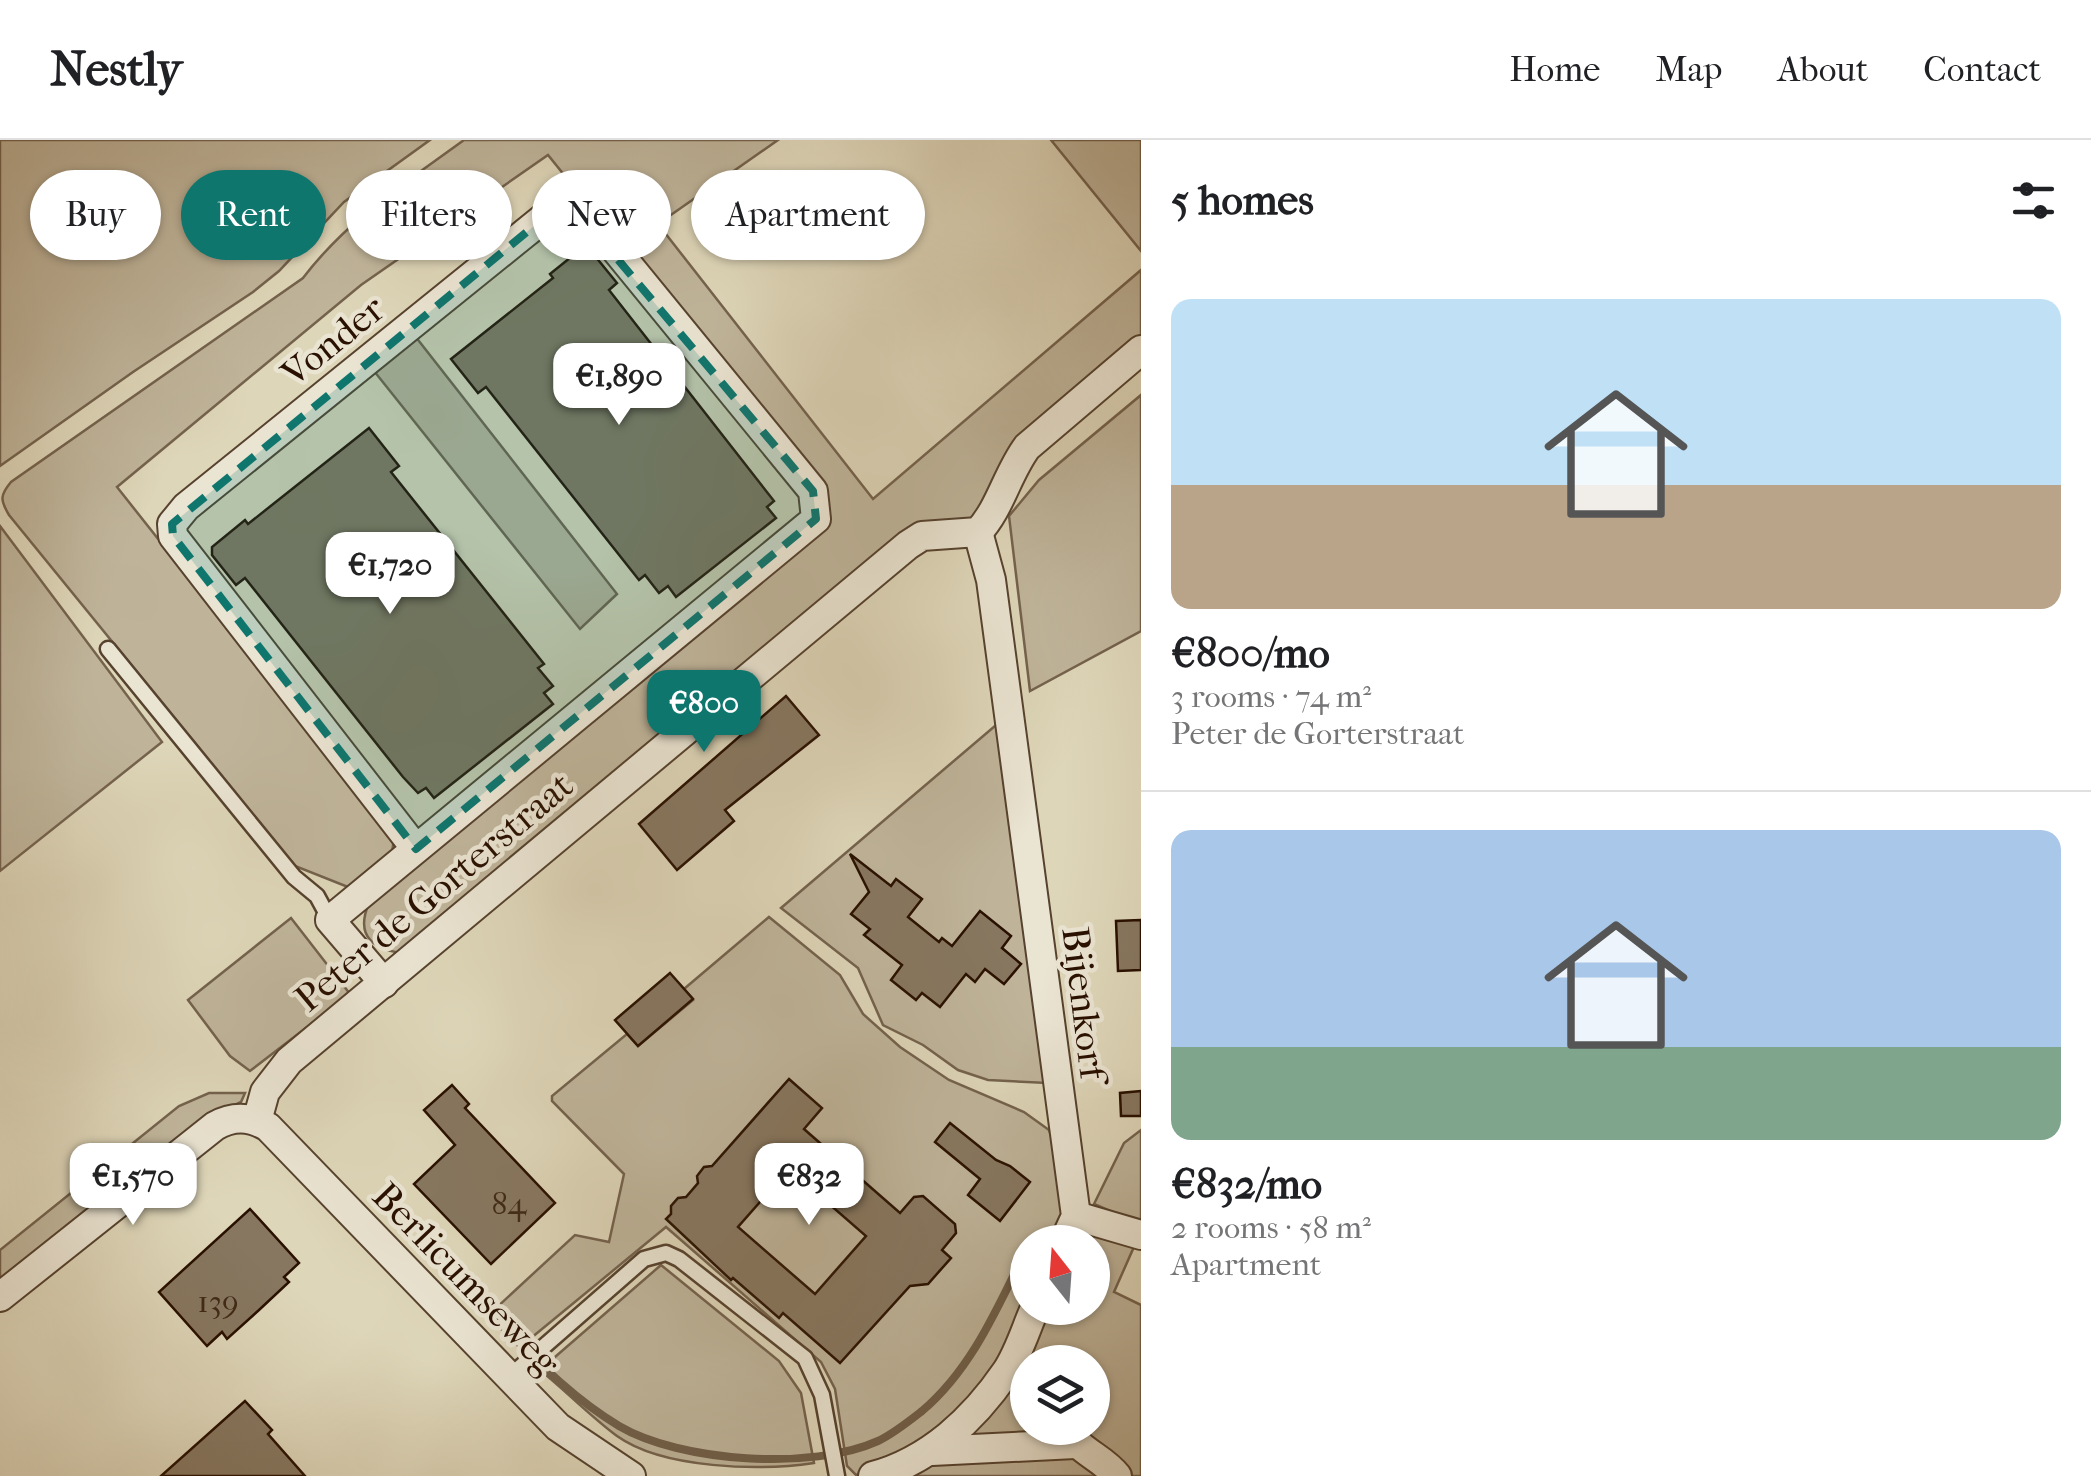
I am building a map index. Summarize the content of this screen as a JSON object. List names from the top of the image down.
{
  "streets": {
    "street": [
      "Vonder",
      "Peter de Gorterstraat",
      "Bijenkorf",
      "Berlicumseweg"
    ]
  },
  "crossings": [
    ["Peter de Gorterstraat", "Bijenkorf"],
    ["Peter de Gorterstraat", "Berlicumseweg"]
  ],
  "house_numbers": ["84", "139"],
  "north": "top",
  "page": {
    "header": "Nestly",
    "nav": [
      "Home",
      "Map",
      "About",
      "Contact"
    ],
    "heading": "5 homes",
    "chip": [
      "Buy",
      "Rent",
      "Filters",
      "New",
      "Apartment"
    ],
    "list": [
      {
        "name": "€800/mo",
        "note": "3 rooms · 74 m² · Peter de Gorterstraat"
      },
      {
        "name": "€832/mo",
        "note": "2 rooms · 58 m² · Apartment"
      }
    ],
    "price": [
      "€1,890",
      "€1,720",
      "€800",
      "€1,570",
      "€832"
    ]
  }
}
